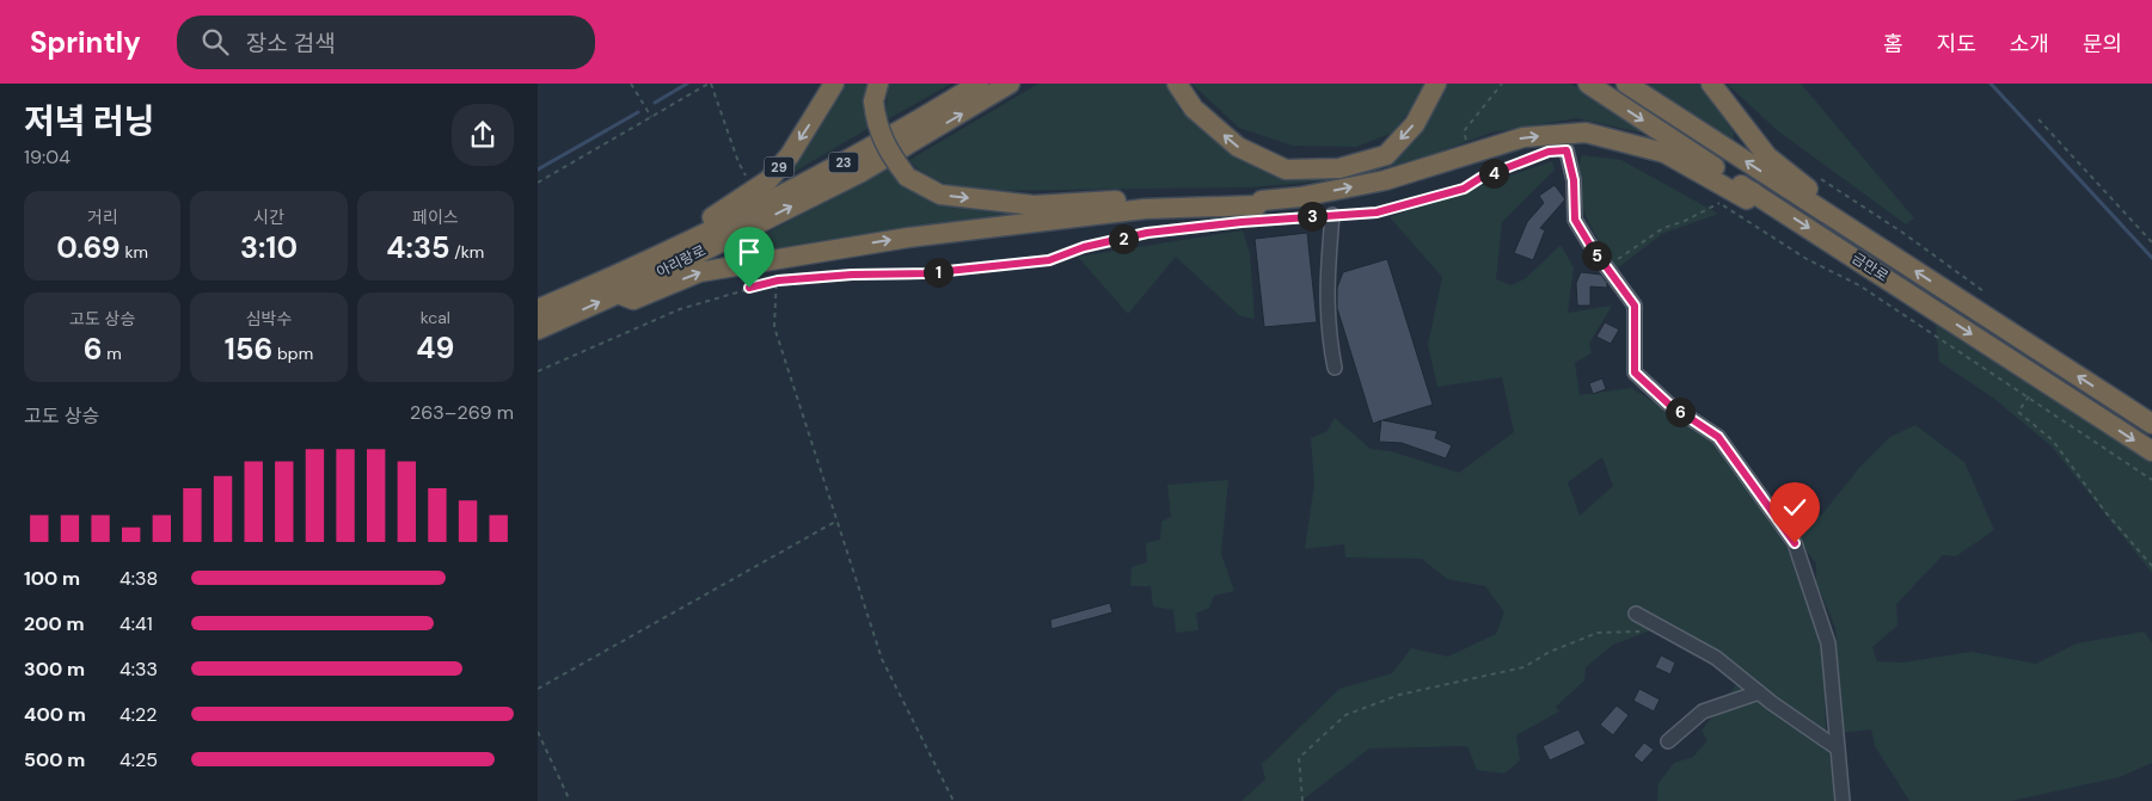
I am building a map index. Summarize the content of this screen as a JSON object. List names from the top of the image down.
{
  "streets": {
    "highway": [
      "23",
      "29",
      "아리랑로",
      "금만로"
    ]
  },
  "crossings": [
    ["29", "아리랑로"]
  ],
  "page": {
    "header": "Sprintly",
    "search": "장소 검색",
    "nav": [
      "홈",
      "지도",
      "소개",
      "문의"
    ],
    "heading": ["저녁 러닝", "19:04"],
    "pins": [
      "4",
      "3",
      "2",
      "5",
      "1",
      "6"
    ],
    "stats": [
      ["거리", "0.69 km"],
      ["시간", "3:10"],
      ["페이스", "4:35 /km"],
      ["고도 상승", "6 m"],
      ["심박수", "156 bpm"],
      ["kcal", "49"]
    ],
    "chart": ["고도 상승", "263–269 m"],
    "list": [
      {
        "name": "100 m",
        "note": "4:38"
      },
      {
        "name": "200 m",
        "note": "4:41"
      },
      {
        "name": "300 m",
        "note": "4:33"
      },
      {
        "name": "400 m",
        "note": "4:22"
      },
      {
        "name": "500 m",
        "note": "4:25"
      }
    ]
  }
}
